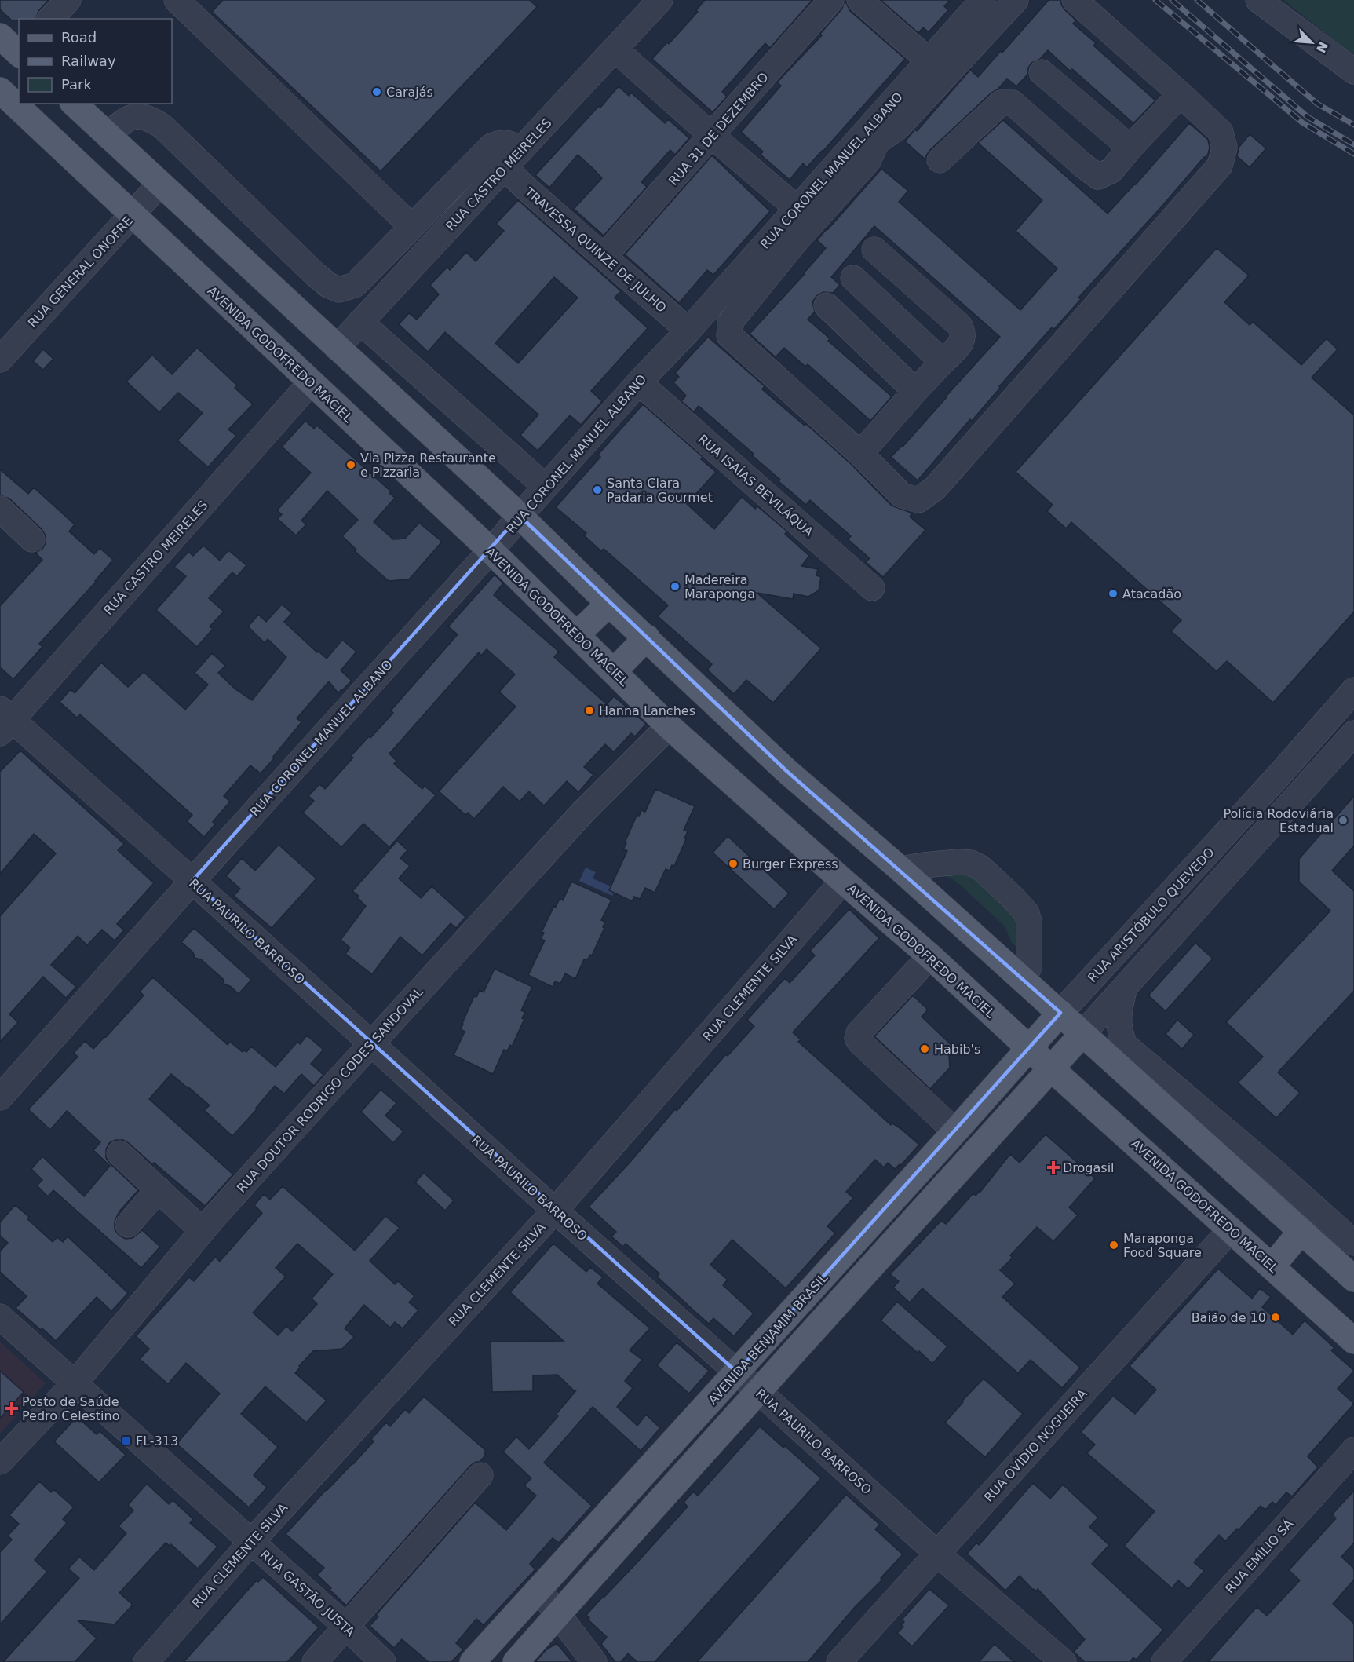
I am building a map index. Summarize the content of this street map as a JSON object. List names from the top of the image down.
{
  "streets": {
    "main road": ["AVENIDA GODOFREDO MACIEL", "AVENIDA BENJAMIM BRASIL"],
    "street": [
      "RUA 31 DE DEZEMBRO",
      "RUA CORONEL MANUEL ALBANO",
      "RUA CASTRO MEIRELES",
      "TRAVESSA QUINZE DE JULHO",
      "RUA GENERAL ONOFRE",
      "RUA ISAÍAS BEVILÁQUA",
      "RUA ARISTÓBULO QUEVEDO",
      "RUA PAURILO BARROSO",
      "RUA CLEMENTE SILVA",
      "RUA DOUTOR RODRIGO CODES SANDOVAL",
      "RUA OVÍDIO NOGUEIRA",
      "RUA EMÍLIO SÁ",
      "RUA GASTÃO JUSTA"
    ]
  },
  "crossings": [
    ["RUA 31 DE DEZEMBRO", "TRAVESSA QUINZE DE JULHO"],
    ["RUA CORONEL MANUEL ALBANO", "TRAVESSA QUINZE DE JULHO"],
    ["RUA CORONEL MANUEL ALBANO", "AVENIDA GODOFREDO MACIEL"],
    ["RUA CORONEL MANUEL ALBANO", "RUA ISAÍAS BEVILÁQUA"],
    ["RUA CORONEL MANUEL ALBANO", "RUA PAURILO BARROSO"],
    ["RUA CASTRO MEIRELES", "TRAVESSA QUINZE DE JULHO"],
    ["RUA CASTRO MEIRELES", "AVENIDA GODOFREDO MACIEL"],
    ["RUA CASTRO MEIRELES", "RUA PAURILO BARROSO"],
    ["RUA GENERAL ONOFRE", "AVENIDA GODOFREDO MACIEL"],
    ["AVENIDA GODOFREDO MACIEL", "RUA CLEMENTE SILVA"],
    ["AVENIDA GODOFREDO MACIEL", "RUA DOUTOR RODRIGO CODES SANDOVAL"],
    ["AVENIDA GODOFREDO MACIEL", "AVENIDA BENJAMIM BRASIL"],
    ["AVENIDA GODOFREDO MACIEL", "RUA OVÍDIO NOGUEIRA"],
    ["RUA ARISTÓBULO QUEVEDO", "AVENIDA BENJAMIM BRASIL"],
    ["RUA PAURILO BARROSO", "RUA CLEMENTE SILVA"],
    ["RUA PAURILO BARROSO", "RUA DOUTOR RODRIGO CODES SANDOVAL"],
    ["RUA PAURILO BARROSO", "AVENIDA BENJAMIM BRASIL"],
    ["RUA PAURILO BARROSO", "RUA OVÍDIO NOGUEIRA"],
    ["RUA CLEMENTE SILVA", "RUA GASTÃO JUSTA"],
    ["RUA DOUTOR RODRIGO CODES SANDOVAL", "RUA GASTÃO JUSTA"]
  ],
  "places": {
    "other": [
      "Carajás",
      "Via Pizza Restaurante e Pizzaria",
      "Santa Clara Padaria Gourmet",
      "Madereira Maraponga",
      "Atacadão",
      "Hanna Lanches",
      "Polícia Rodoviária Estadual",
      "Burger Express",
      "Habib's",
      "Maraponga Food Square",
      "Baião de 10"
    ],
    "health": ["Drogasil", "Posto de Saúde Pedro Celestino"],
    "transit": ["FL-313"]
  },
  "legend": ["Road", "Railway", "Park"],
  "north": "bottom right"
}
